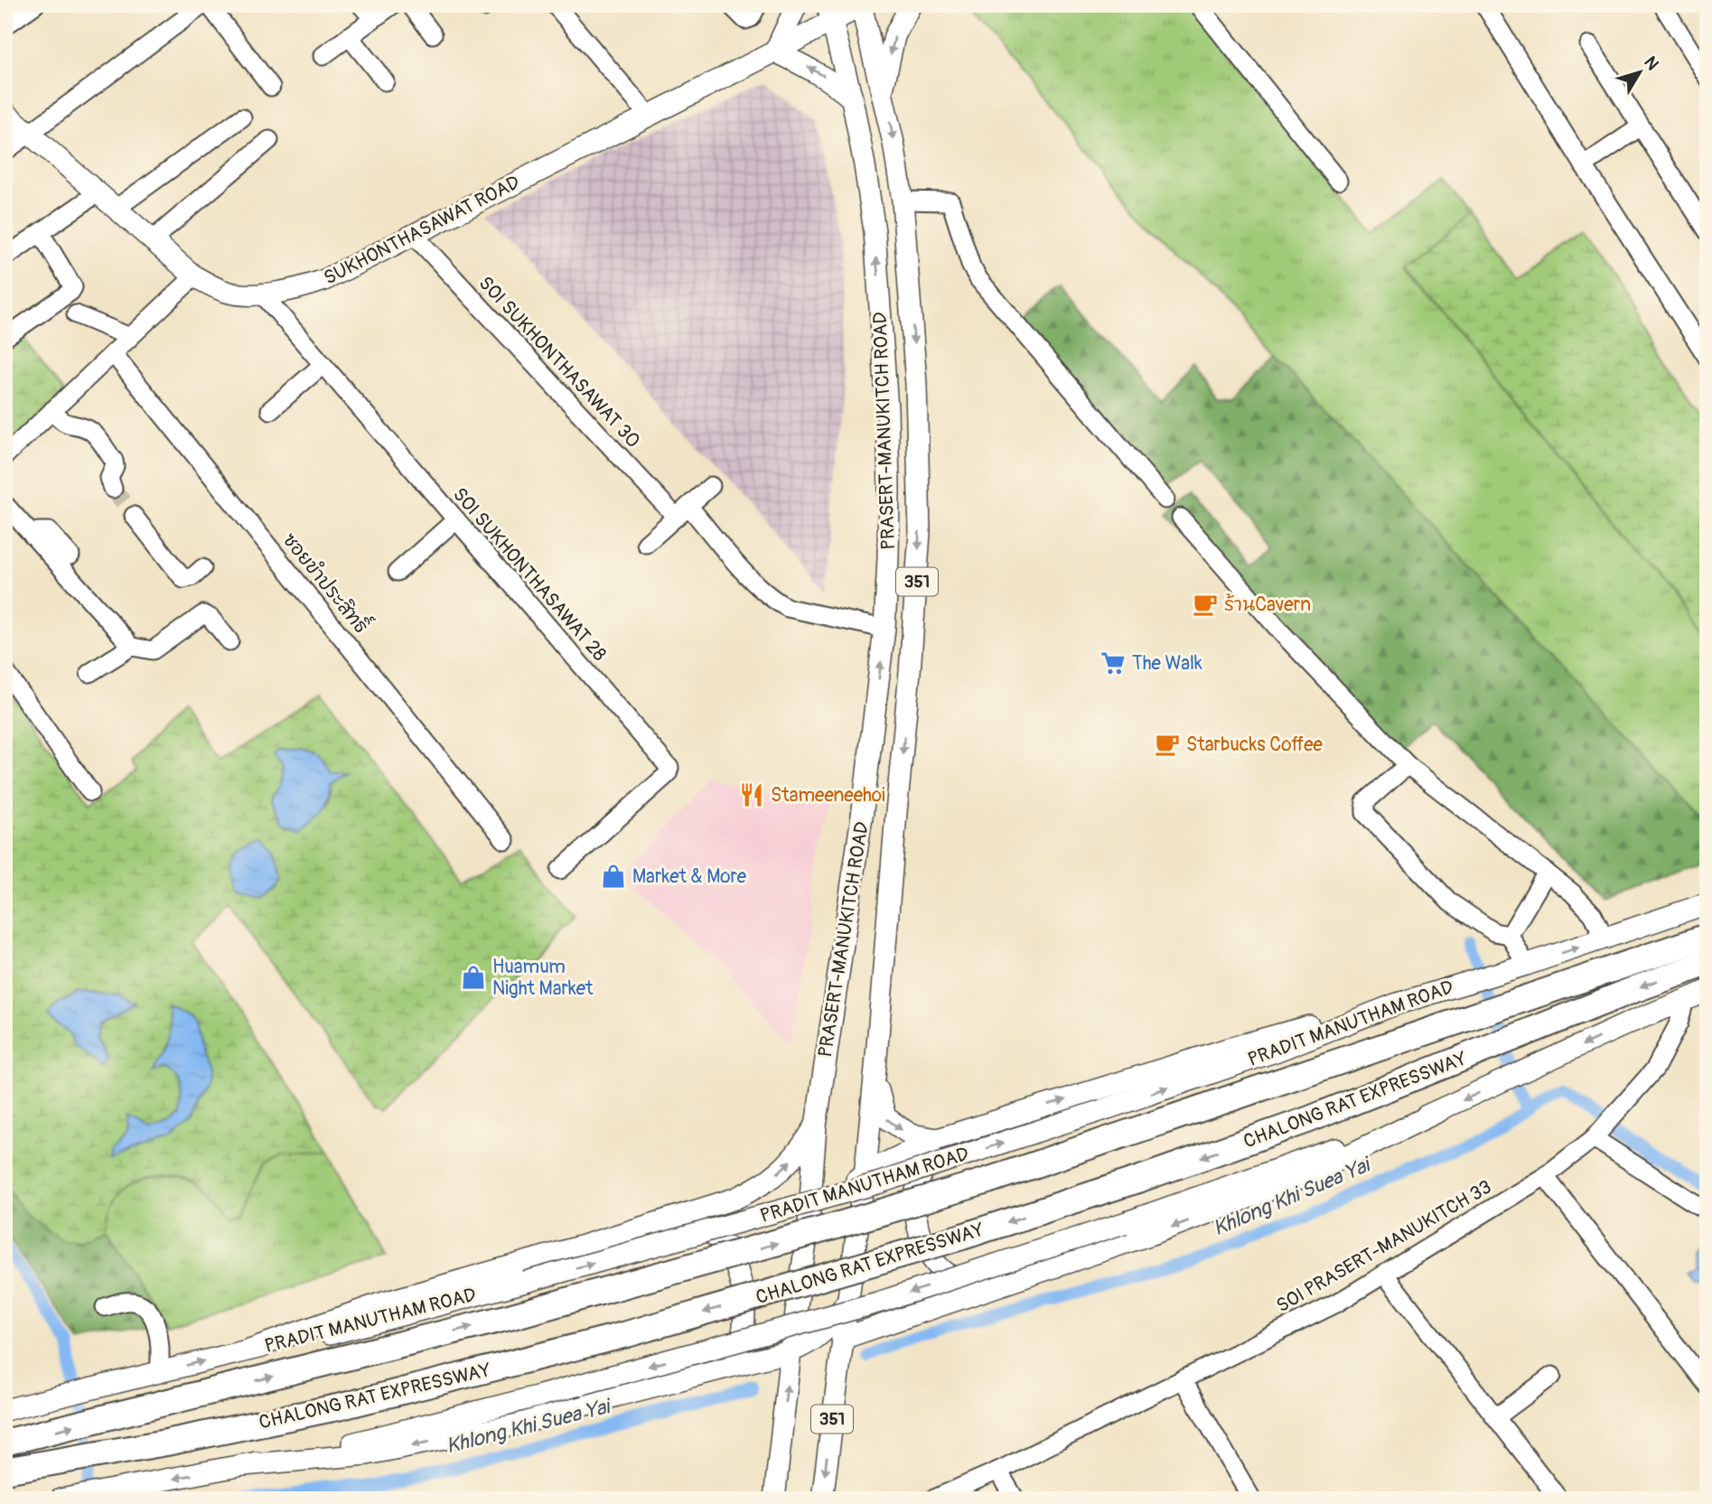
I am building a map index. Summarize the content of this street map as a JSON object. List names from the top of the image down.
{
  "streets": {
    "highway": ["CHALONG RAT EXPRESSWAY"],
    "main road": [
      "SUKHONTHASAWAT ROAD",
      "PRASERT-MANUKITCH ROAD",
      "351",
      "PRADIT MANUTHAM ROAD"
    ],
    "street": [
      "SOI SUKHONTHASAWAT 30",
      "SOI SUKHONTHASAWAT 28",
      "ซอยขำประสิทธิ์",
      "SOI PRASERT-MANUKITCH 33"
    ]
  },
  "crossings": [
    ["SUKHONTHASAWAT ROAD", "SOI SUKHONTHASAWAT 30"],
    ["SUKHONTHASAWAT ROAD", "PRASERT-MANUKITCH ROAD"],
    ["SUKHONTHASAWAT ROAD", "SOI SUKHONTHASAWAT 28"],
    ["SOI SUKHONTHASAWAT 30", "PRASERT-MANUKITCH ROAD"]
  ],
  "water": ["Khlong Khi Suea Yai"],
  "places": {
    "cafe": ["ร้านCavern", "Starbucks Coffee"],
    "supermarket": ["The Walk"],
    "restaurant": ["Stameeneehoi"],
    "shop": ["Market & More", "Huamum Night Market"]
  },
  "north": "top right"
}
